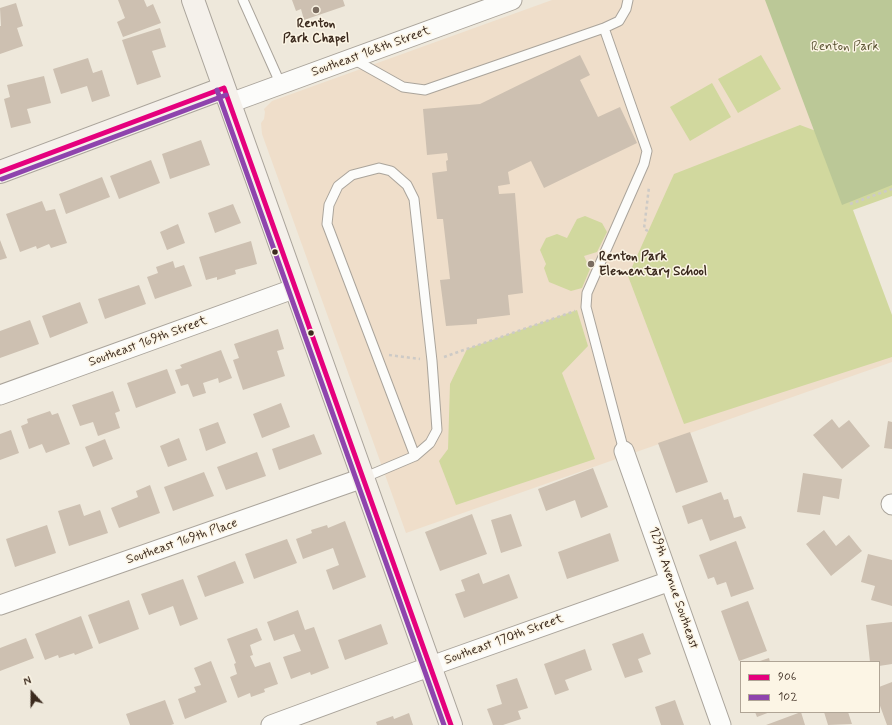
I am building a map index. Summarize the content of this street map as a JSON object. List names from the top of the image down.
{
  "streets": {
    "street": [
      "Southeast 168th Street",
      "Southeast 169th Street",
      "Southeast 169th Place",
      "129th Avenue Southeast",
      "Southeast 170th Street"
    ]
  },
  "crossings": [
    ["129th Avenue Southeast", "Southeast 170th Street"]
  ],
  "parks": ["Renton Park"],
  "places": ["Renton Park Chapel", "Renton Park Elementary School"],
  "lines": ["transit line 906", "transit line 102"],
  "legend": ["906", "102"],
  "north": "top"
}
